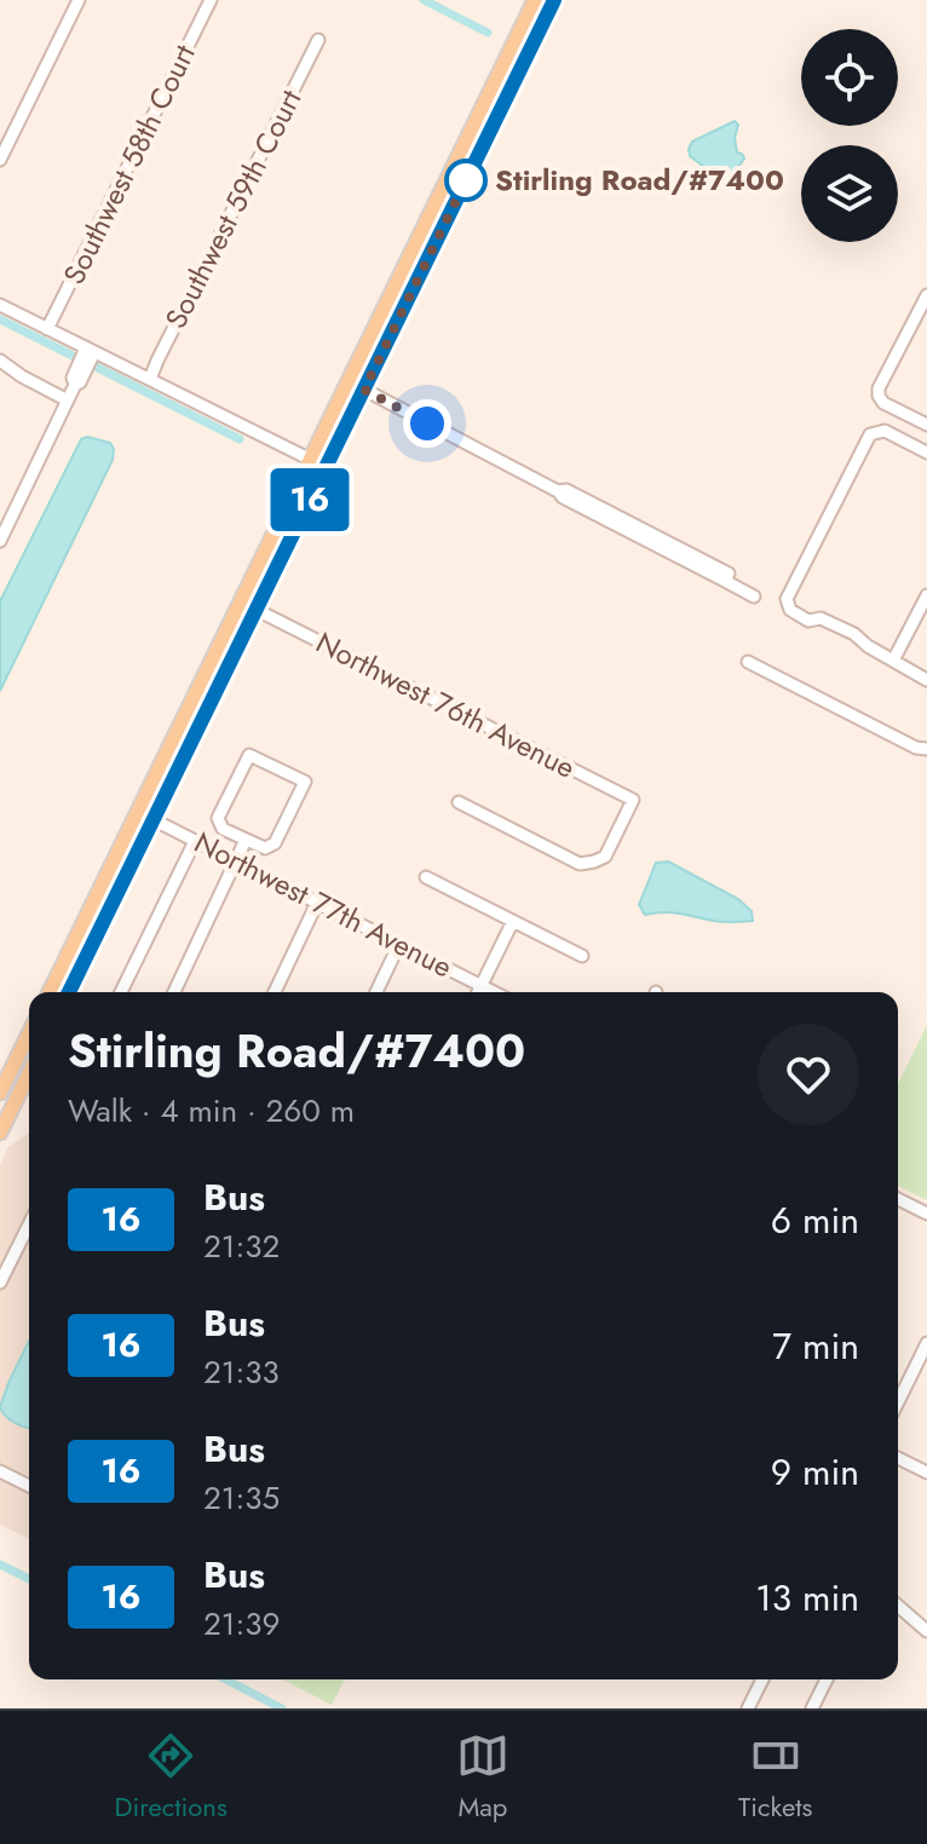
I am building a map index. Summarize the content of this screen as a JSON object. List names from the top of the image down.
{
  "streets": {
    "street": [
      "Southwest 58th Court",
      "Southwest 59th Court",
      "Northwest 76th Avenue",
      "Northwest 77th Avenue"
    ]
  },
  "places": ["Stirling Road/#7400"],
  "lines": ["bus line 16"],
  "page": {
    "on_map": "16",
    "heading": ["Stirling Road/#7400", "Walk · 4 min · 260 m"],
    "list": [
      {
        "mark": "16",
        "name": "Bus",
        "note": "21:32",
        "value": "6 min"
      },
      {
        "mark": "16",
        "name": "Bus",
        "note": "21:33",
        "value": "7 min"
      },
      {
        "mark": "16",
        "name": "Bus",
        "note": "21:35",
        "value": "9 min"
      },
      {
        "mark": "16",
        "name": "Bus",
        "note": "21:39",
        "value": "13 min"
      }
    ],
    "tabs": ["Directions", "Map", "Tickets"]
  }
}
